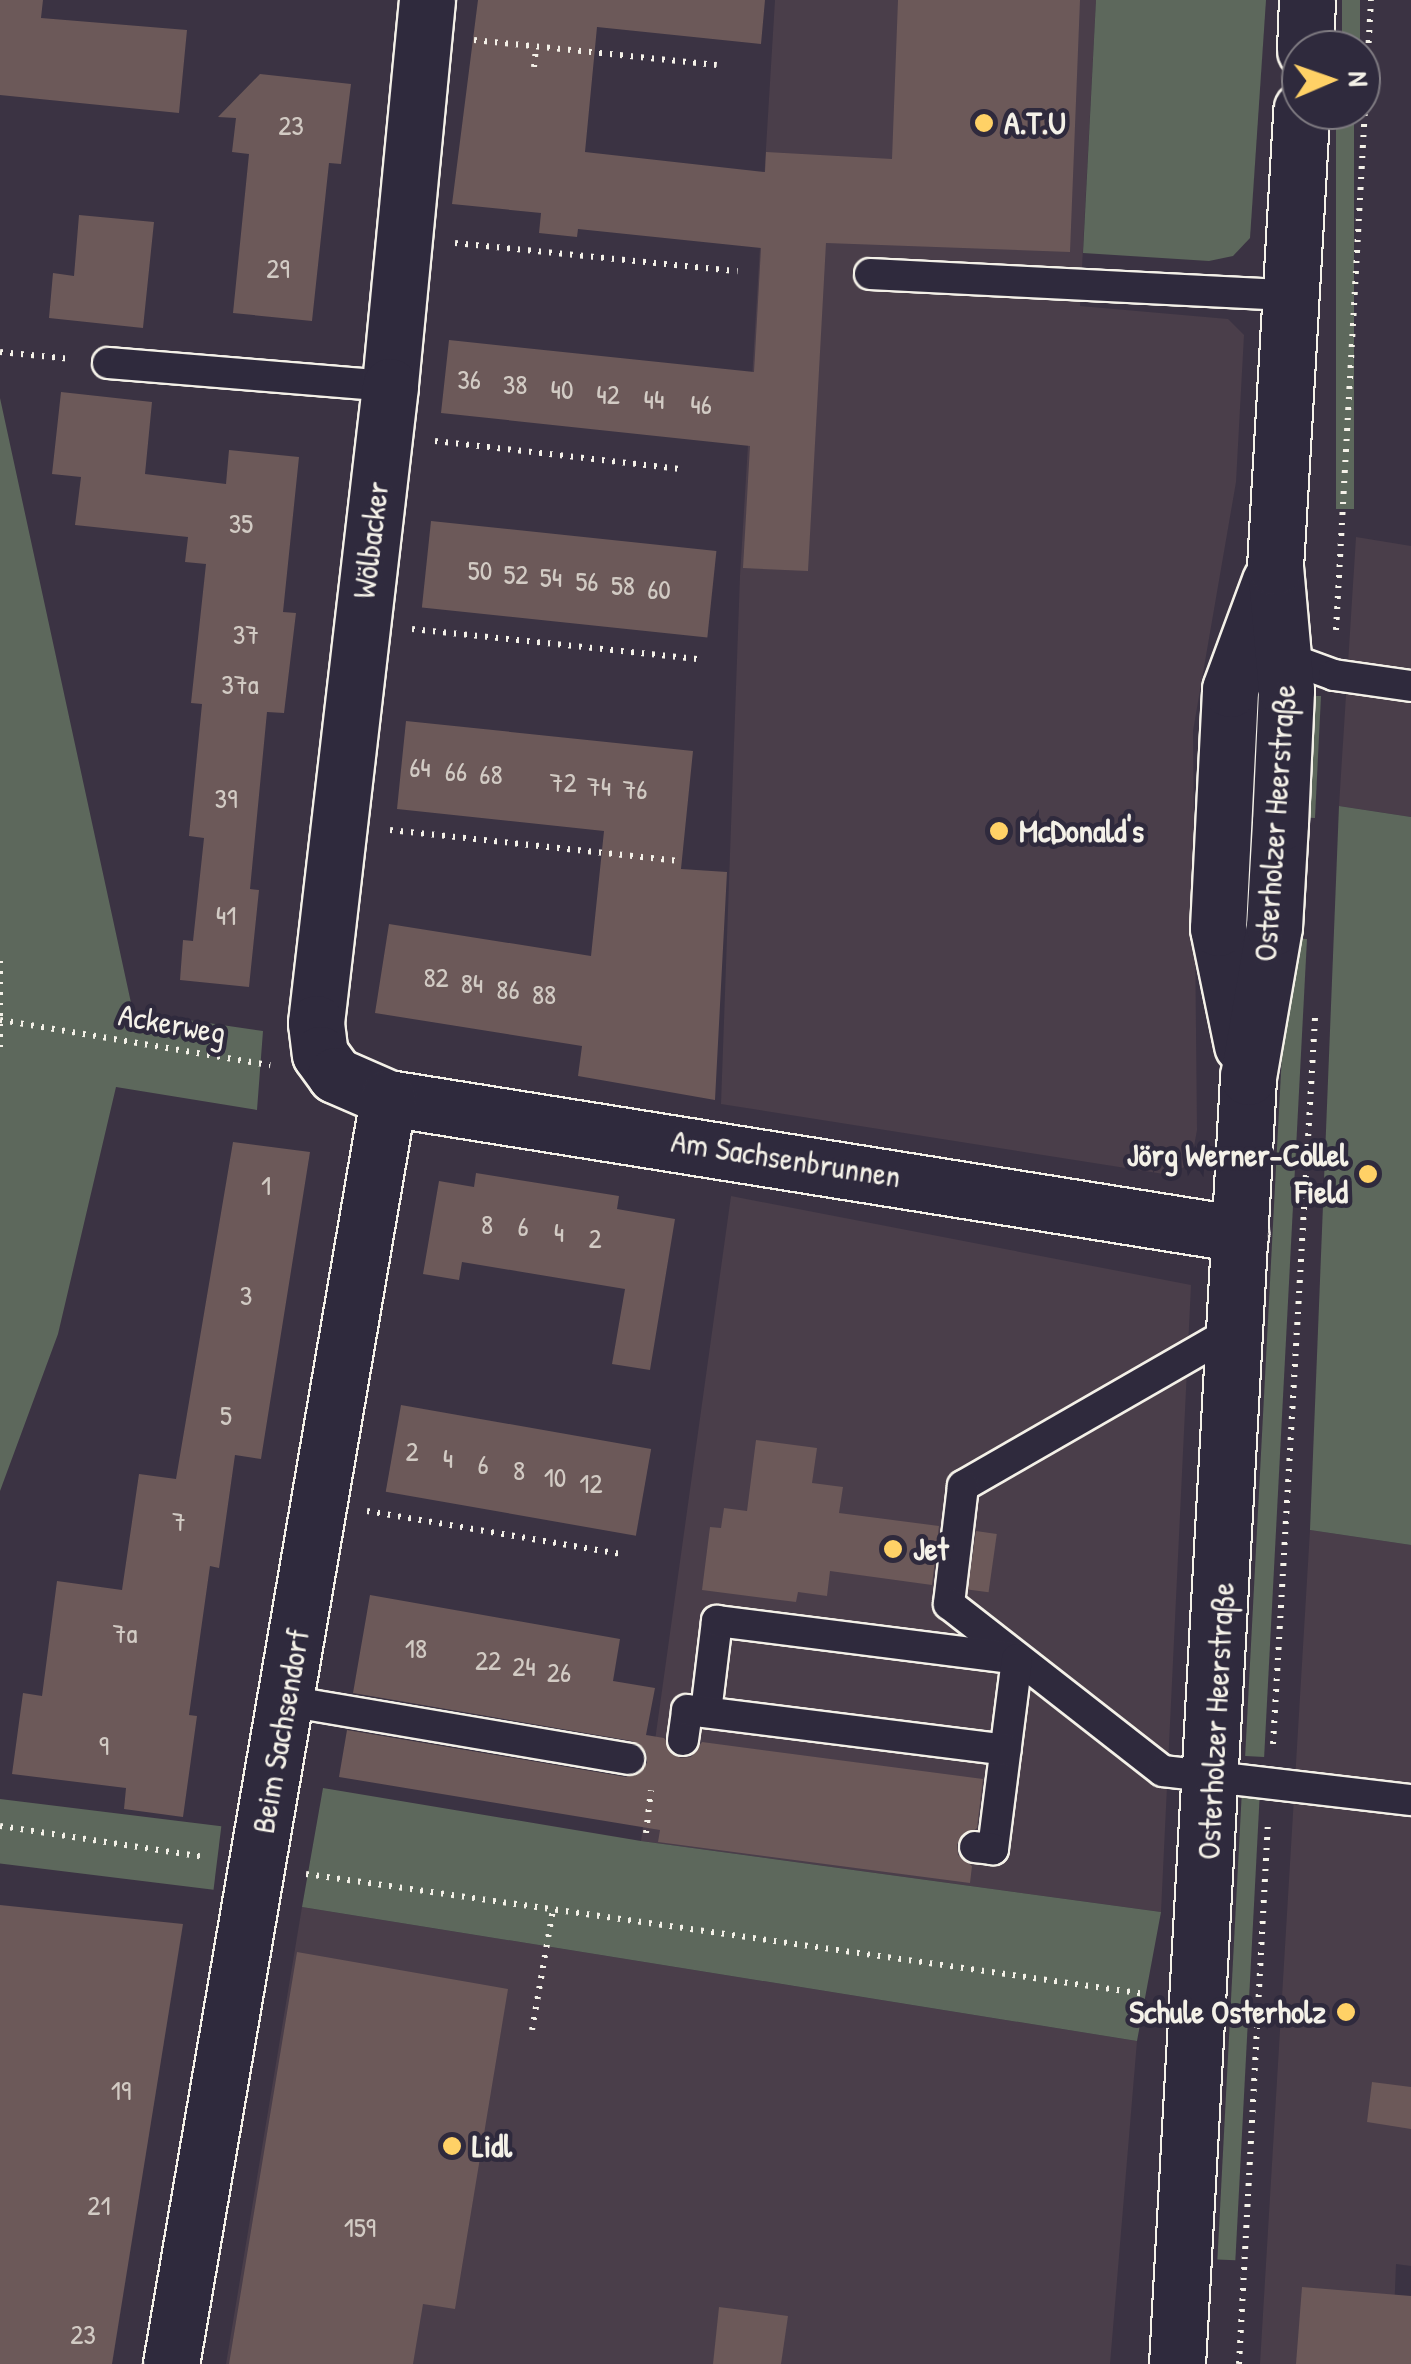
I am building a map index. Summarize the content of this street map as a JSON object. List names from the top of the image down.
{
  "streets": {
    "street": [
      "Wölbacker",
      "Osterholzer Heerstraße",
      "Am Sachsenbrunnen",
      "Beim Sachsendorf"
    ],
    "path": ["Ackerweg"]
  },
  "crossings": [
    ["Wölbacker", "Ackerweg"],
    ["Wölbacker", "Am Sachsenbrunnen"],
    ["Osterholzer Heerstraße", "Am Sachsenbrunnen"],
    ["Ackerweg", "Am Sachsenbrunnen"],
    ["Am Sachsenbrunnen", "Beim Sachsendorf"]
  ],
  "places": [
    "A.T.U",
    "McDonald's",
    "Jörg Werner-Collel Field",
    "Jet",
    "Schule Osterholz",
    "Lidl"
  ],
  "house_numbers": [
    "23",
    "29",
    "36",
    "38",
    "40",
    "42",
    "44",
    "46",
    "35",
    "50",
    "52",
    "54",
    "56",
    "58",
    "60",
    "37",
    "37a",
    "64",
    "66",
    "68",
    "72",
    "74",
    "76",
    "39",
    "41",
    "82",
    "84",
    "86",
    "88",
    "1",
    "8",
    "6",
    "4",
    "2",
    "3",
    "5",
    "2",
    "4",
    "6",
    "8",
    "10",
    "12",
    "7",
    "7a",
    "18",
    "22",
    "24",
    "26",
    "9",
    "19",
    "21",
    "159",
    "23"
  ],
  "north": "right"
}
